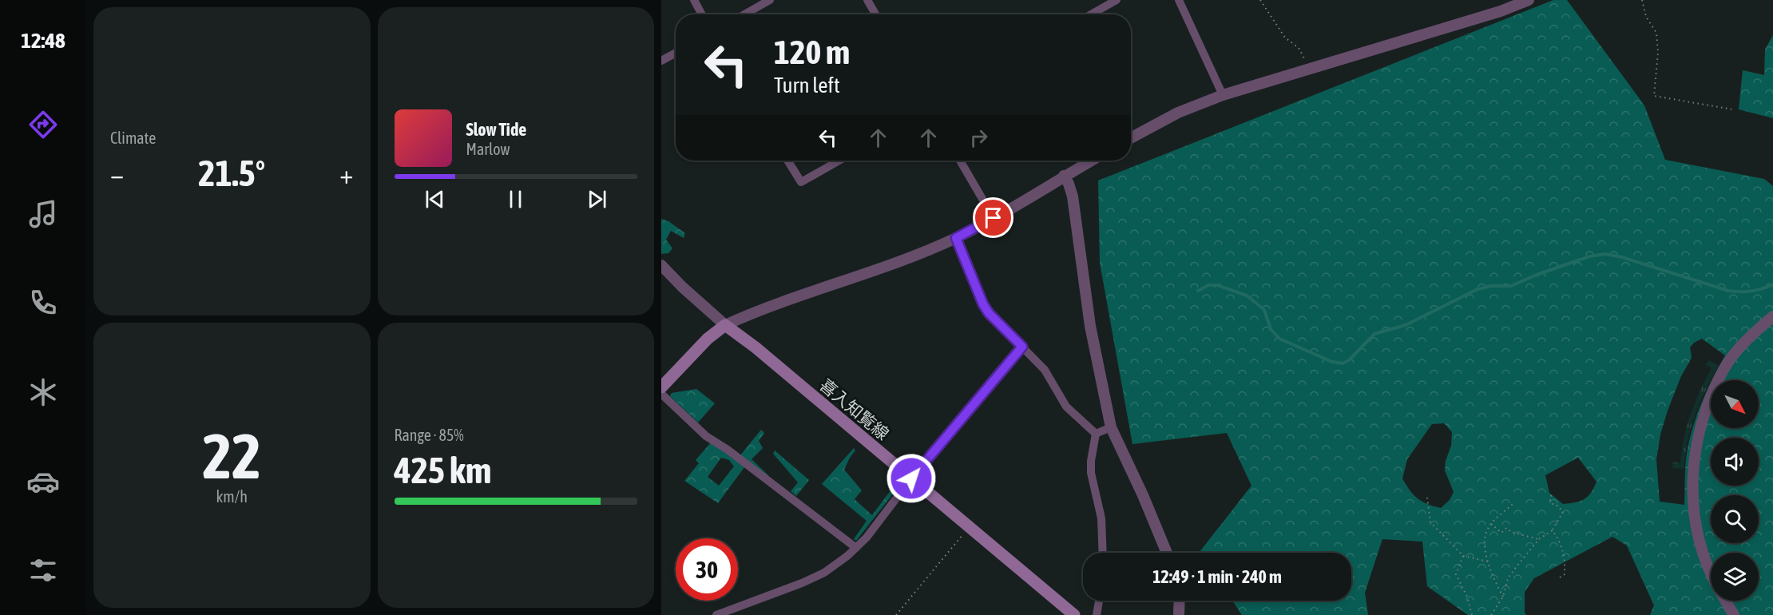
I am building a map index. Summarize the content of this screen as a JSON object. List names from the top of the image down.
{
  "streets": {
    "main road": ["喜入知覧線"]
  },
  "north": "bottom right",
  "page": {
    "tabs": "12:48",
    "tile": [
      "Climate",
      ["22", "km/h"],
      ["Range · 85%", "425 km"]
    ],
    "turn": ["120 m", "Turn left"],
    "song": ["Slow Tide", "Marlow"],
    "heat": ["−", "21.5°", "+"],
    "limit": "30",
    "trip": "12:49 · 1 min · 240 m"
  }
}
